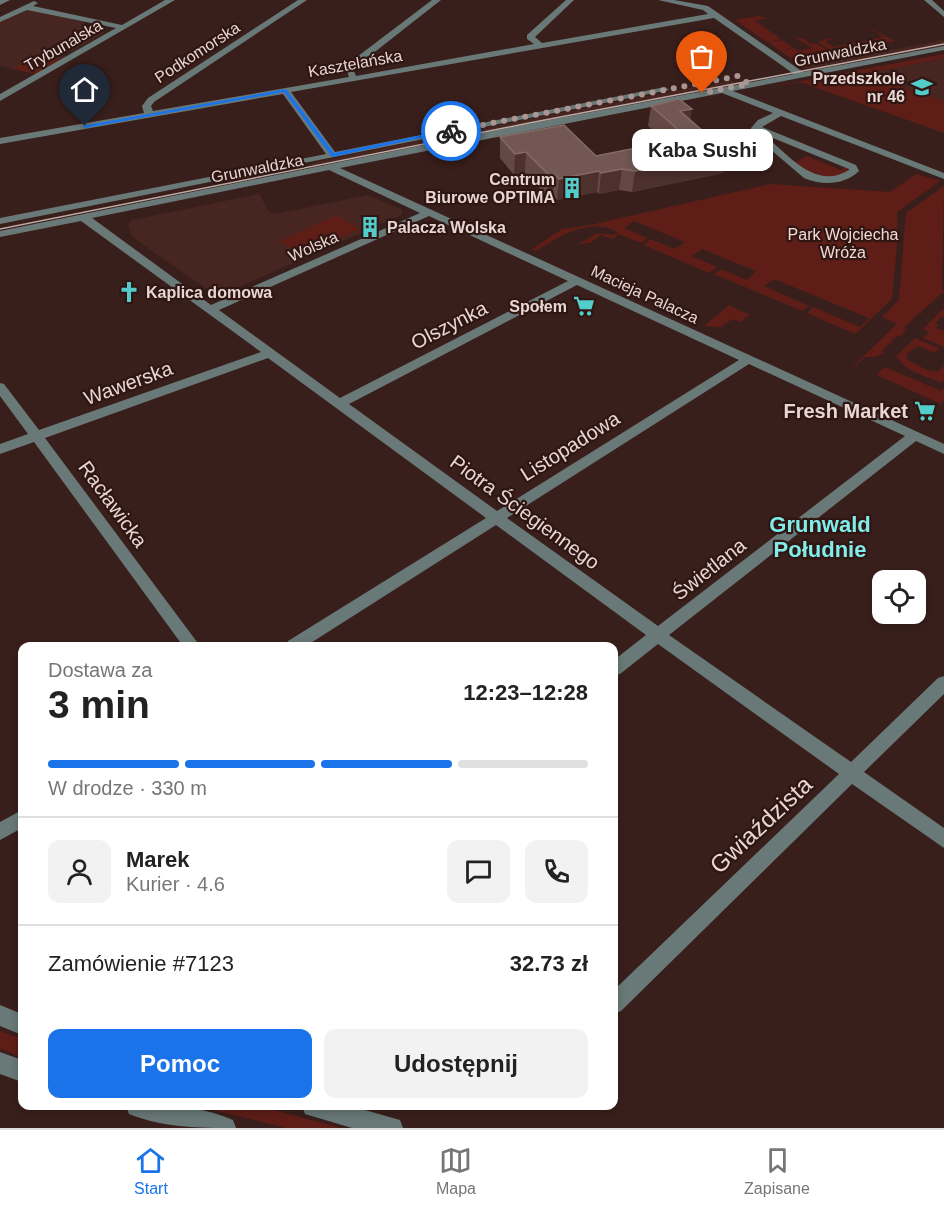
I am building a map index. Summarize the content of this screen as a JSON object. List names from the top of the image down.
{
  "streets": {
    "street": [
      "Trybunalska",
      "Podkomorska",
      "Grunwaldzka",
      "Kasztelańska",
      "Wolska",
      "Macieja Palacza",
      "Olszynka",
      "Wawerska",
      "Listopadowa",
      "Racławicka",
      "Piotra Ściegiennego",
      "Świetlana",
      "Gwiaździsta"
    ]
  },
  "crossings": [
    ["Podkomorska", "Kasztelańska"],
    ["Grunwaldzka", "Macieja Palacza"],
    ["Grunwaldzka", "Piotra Ściegiennego"],
    ["Wolska", "Macieja Palacza"],
    ["Wolska", "Piotra Ściegiennego"],
    ["Macieja Palacza", "Olszynka"],
    ["Macieja Palacza", "Listopadowa"],
    ["Macieja Palacza", "Świetlana"],
    ["Olszynka", "Piotra Ściegiennego"],
    ["Wawerska", "Racławicka"],
    ["Wawerska", "Piotra Ściegiennego"],
    ["Listopadowa", "Piotra Ściegiennego"],
    ["Piotra Ściegiennego", "Świetlana"],
    ["Piotra Ściegiennego", "Gwiaździsta"]
  ],
  "districts": ["Grunwald Południe"],
  "parks": ["Park Wojciecha Wróża"],
  "places": {
    "school or university": ["Przedszkole nr 46"],
    "other": ["Kaba Sushi"],
    "building": ["Centrum Biurowe OPTIMA", "Palacza Wolska"],
    "church": ["Kaplica domowa"],
    "supermarket": ["Społem", "Fresh Market"]
  },
  "page": {
    "bubble": "Kaba Sushi",
    "heading": ["3 min", "Dostawa za", "12:23–12:28"],
    "panel": [
      "Marek",
      "Kurier · 4.6",
      "Zamówienie #7123",
      "32.73 zł"
    ],
    "bar": "W drodze · 330 m",
    "buttons": ["Pomoc", "Udostępnij"],
    "tabs": ["Start", "Mapa", "Zapisane"]
  }
}
